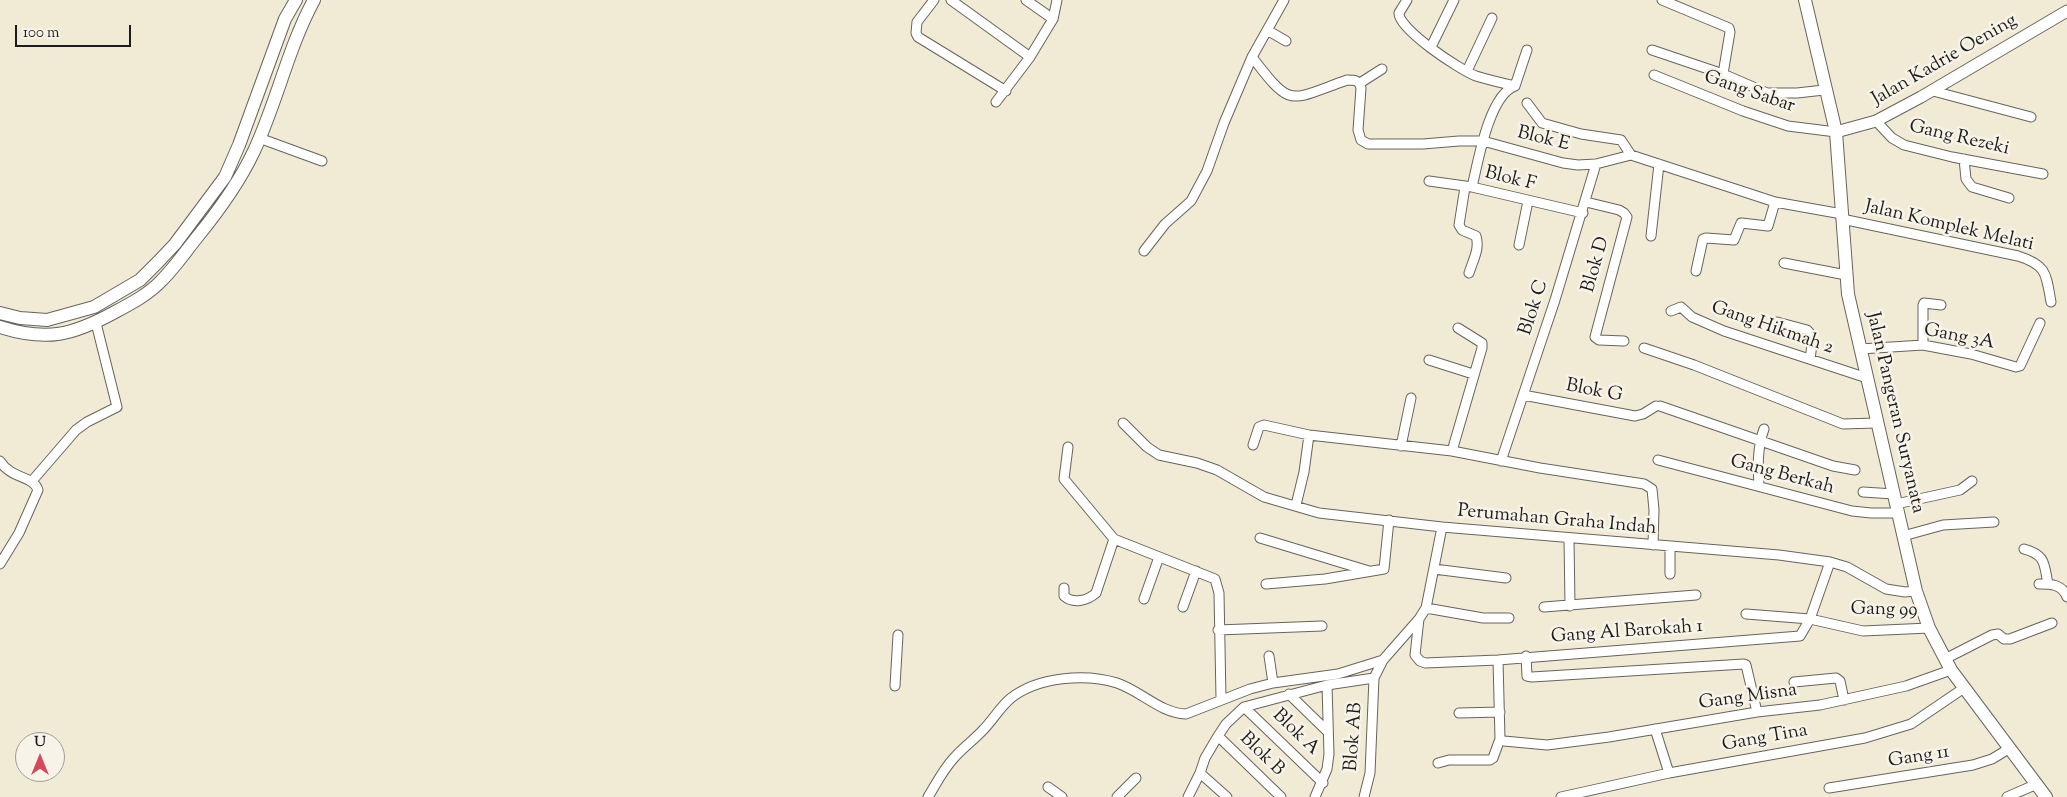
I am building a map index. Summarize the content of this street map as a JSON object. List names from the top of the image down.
{
  "streets": {
    "main road": ["Jalan Kadrie Oening", "Jalan Pangeran Suryanata"],
    "street": [
      "Gang Sabar",
      "Gang Rezeki",
      "Blok E",
      "Blok F",
      "Jalan Komplek Melati",
      "Blok D",
      "Blok C",
      "Gang Hikmah 2",
      "Gang 3A",
      "Blok G",
      "Gang Berkah",
      "Perumahan Graha Indah",
      "Gang 99",
      "Gang Al Barokah 1",
      "Gang Misna",
      "Blok A",
      "Blok AB",
      "Gang Tina",
      "Blok B",
      "Gang 11"
    ]
  },
  "crossings": [
    ["Jalan Kadrie Oening", "Gang Sabar"],
    ["Jalan Kadrie Oening", "Gang Rezeki"],
    ["Jalan Kadrie Oening", "Jalan Pangeran Suryanata"],
    ["Gang Sabar", "Jalan Pangeran Suryanata"],
    ["Blok E", "Jalan Komplek Melati"],
    ["Blok E", "Blok C"],
    ["Blok F", "Blok C"],
    ["Jalan Komplek Melati", "Jalan Pangeran Suryanata"],
    ["Blok D", "Blok C"],
    ["Blok C", "Blok G"],
    ["Gang Hikmah 2", "Jalan Pangeran Suryanata"],
    ["Gang 3A", "Jalan Pangeran Suryanata"],
    ["Jalan Pangeran Suryanata", "Gang Berkah"],
    ["Jalan Pangeran Suryanata", "Perumahan Graha Indah"],
    ["Jalan Pangeran Suryanata", "Gang 99"],
    ["Jalan Pangeran Suryanata", "Gang Misna"],
    ["Jalan Pangeran Suryanata", "Gang Tina"],
    ["Jalan Pangeran Suryanata", "Gang 11"],
    ["Perumahan Graha Indah", "Gang Al Barokah 1"],
    ["Perumahan Graha Indah", "Blok AB"],
    ["Gang 99", "Gang Al Barokah 1"]
  ],
  "scale_bar": "100 m",
  "north": "top"
}
